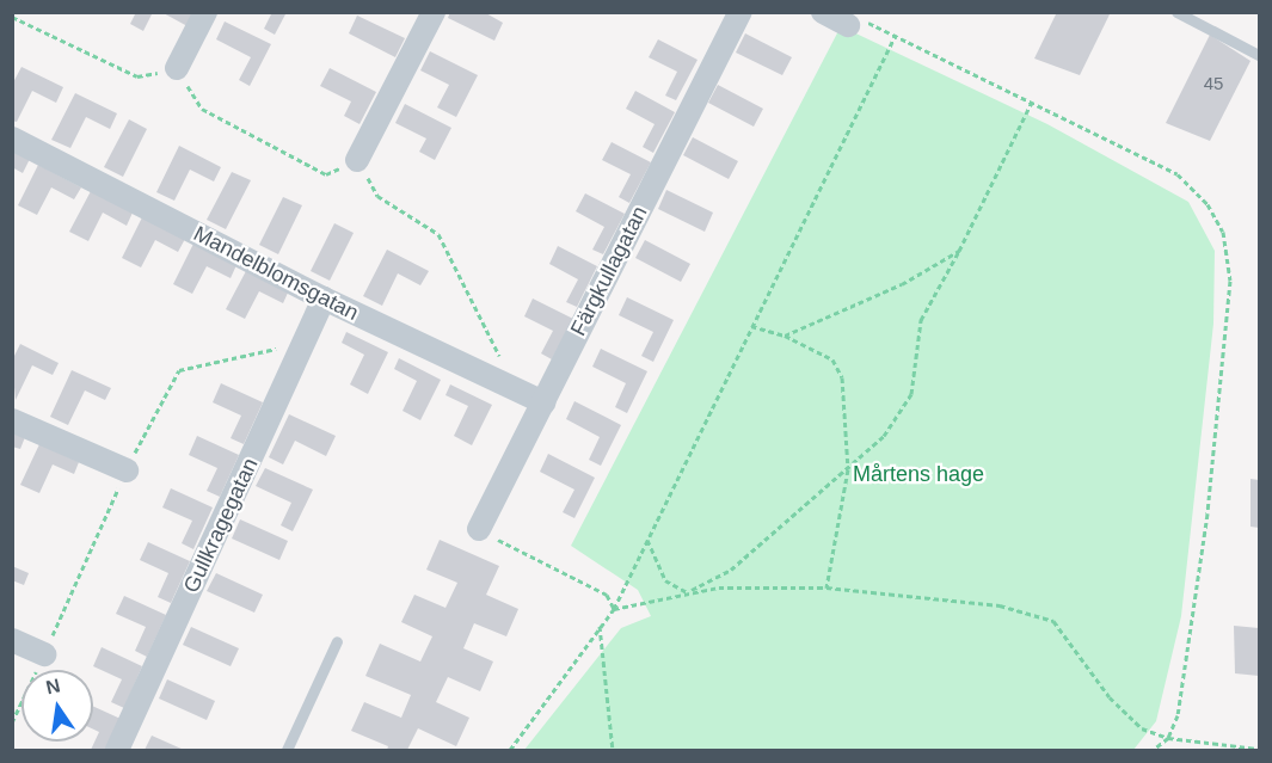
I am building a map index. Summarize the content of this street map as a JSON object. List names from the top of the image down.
{
  "streets": {
    "street": ["Färgkullagatan", "Mandelblomsgatan", "Gullkragegatan"]
  },
  "crossings": [
    ["Färgkullagatan", "Mandelblomsgatan"],
    ["Mandelblomsgatan", "Gullkragegatan"]
  ],
  "parks": ["Mårtens hage"],
  "house_numbers": ["45"],
  "north": "top"
}
